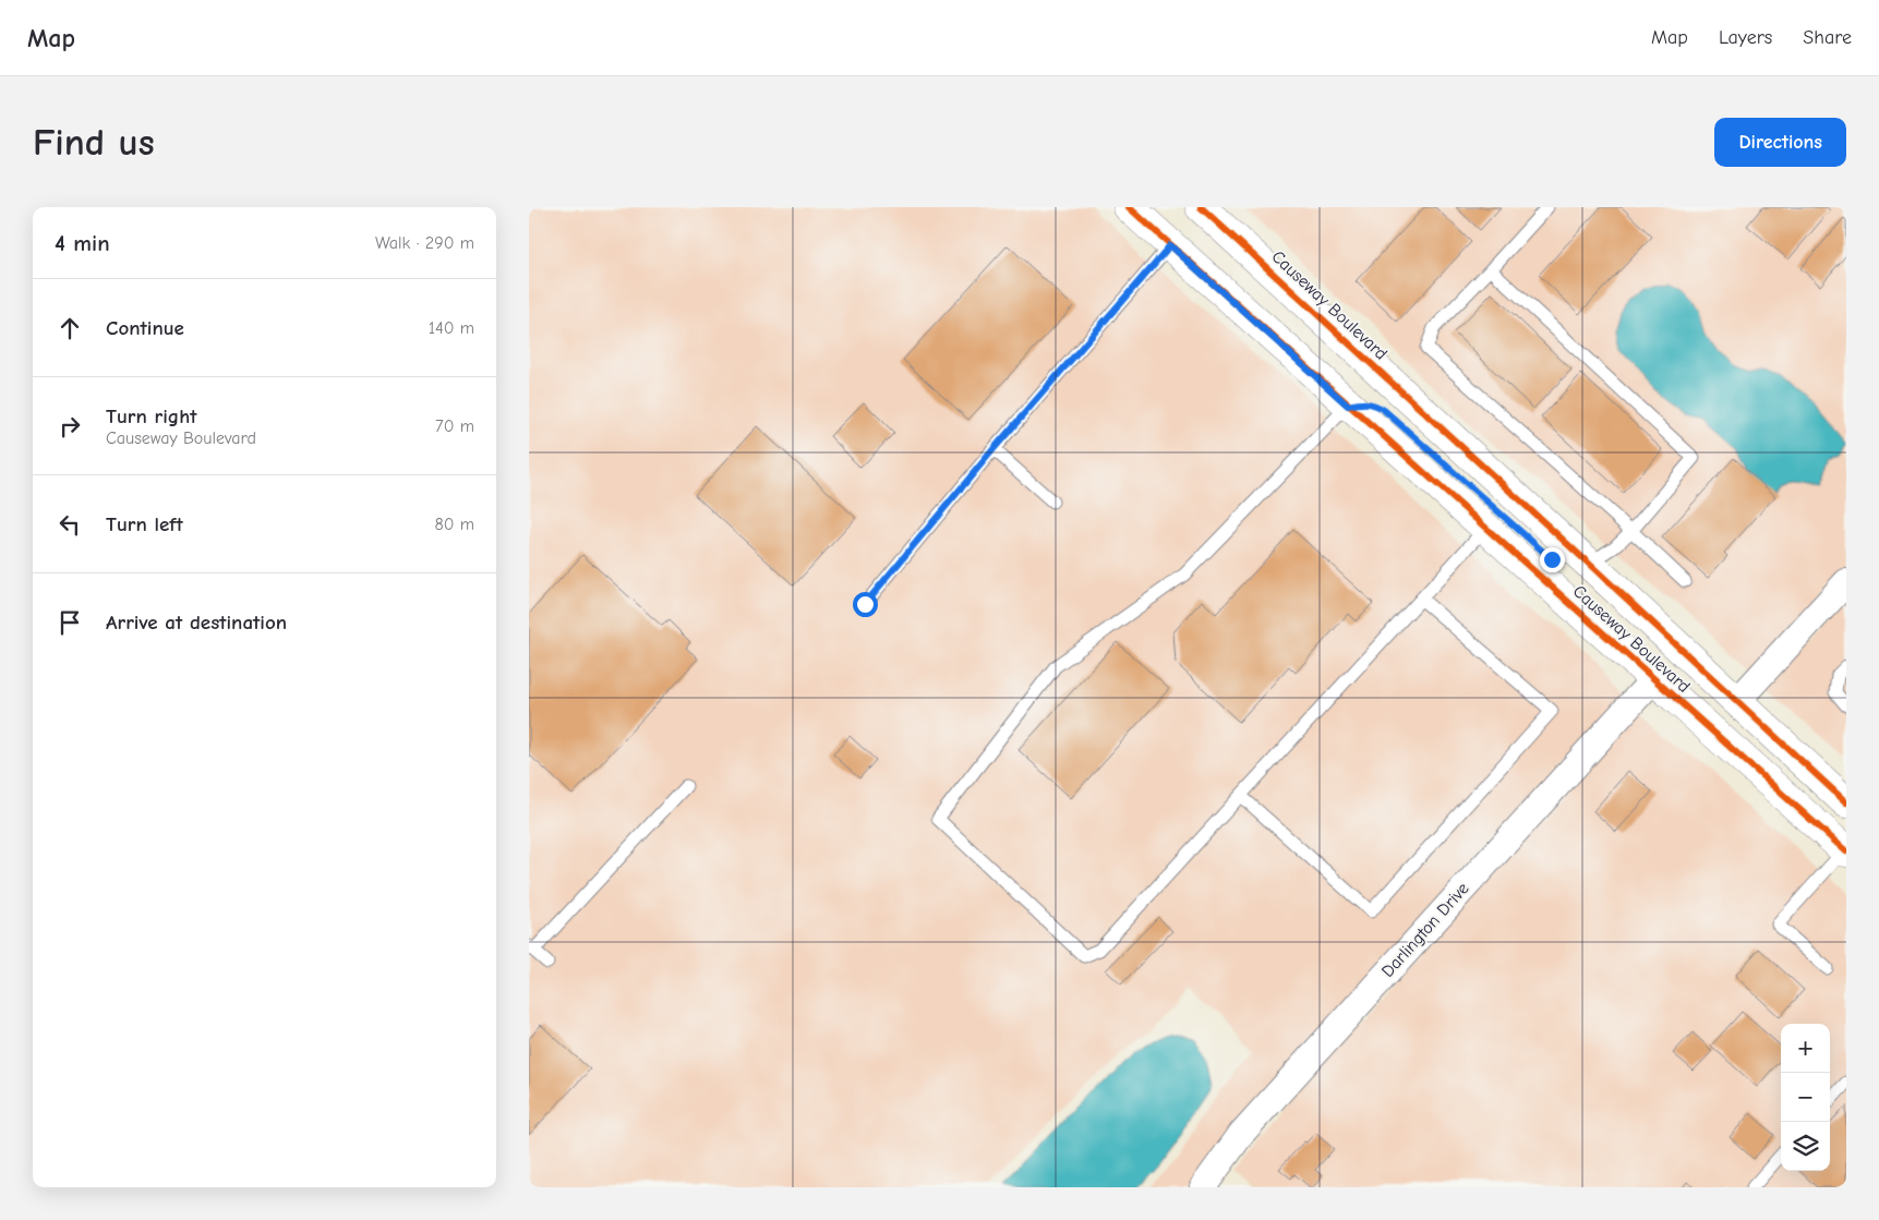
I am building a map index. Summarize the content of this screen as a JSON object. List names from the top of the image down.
{
  "streets": {
    "main road": ["Causeway Boulevard"],
    "street": ["Darlington Drive"]
  },
  "crossings": [
    ["Causeway Boulevard", "Darlington Drive"]
  ],
  "page": {
    "header": "Map",
    "nav": ["Map", "Layers", "Share"],
    "buttons": "Directions",
    "title": "Find us",
    "heading": ["4 min", "Walk · 290 m"],
    "list": [
      ["Continue", "140 m"],
      ["Turn right", "Causeway Boulevard", "70 m"],
      ["Turn left", "80 m"],
      "Arrive at destination"
    ],
    "map_buttons": ["+", "−"]
  }
}
